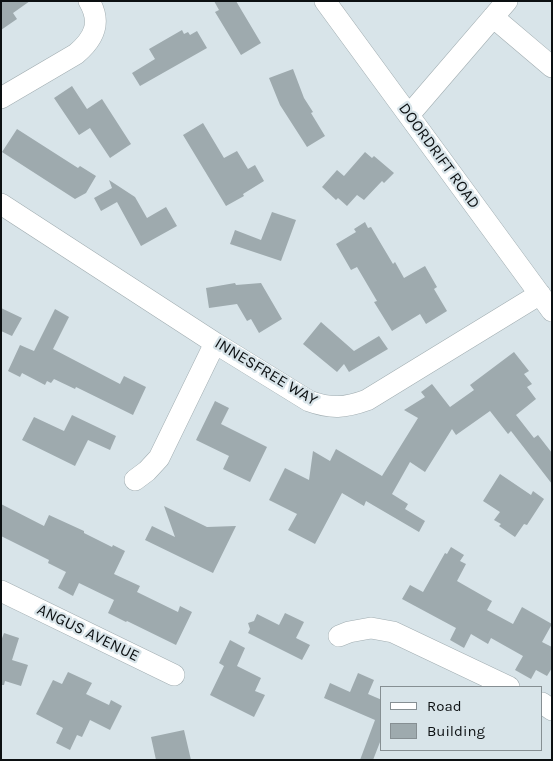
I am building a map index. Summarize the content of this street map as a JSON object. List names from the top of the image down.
{
  "streets": {
    "street": ["DOORDRIFT ROAD", "INNESFREE WAY", "ANGUS AVENUE"]
  },
  "crossings": [
    ["DOORDRIFT ROAD", "INNESFREE WAY"]
  ],
  "legend": ["Road", "Building"]
}
